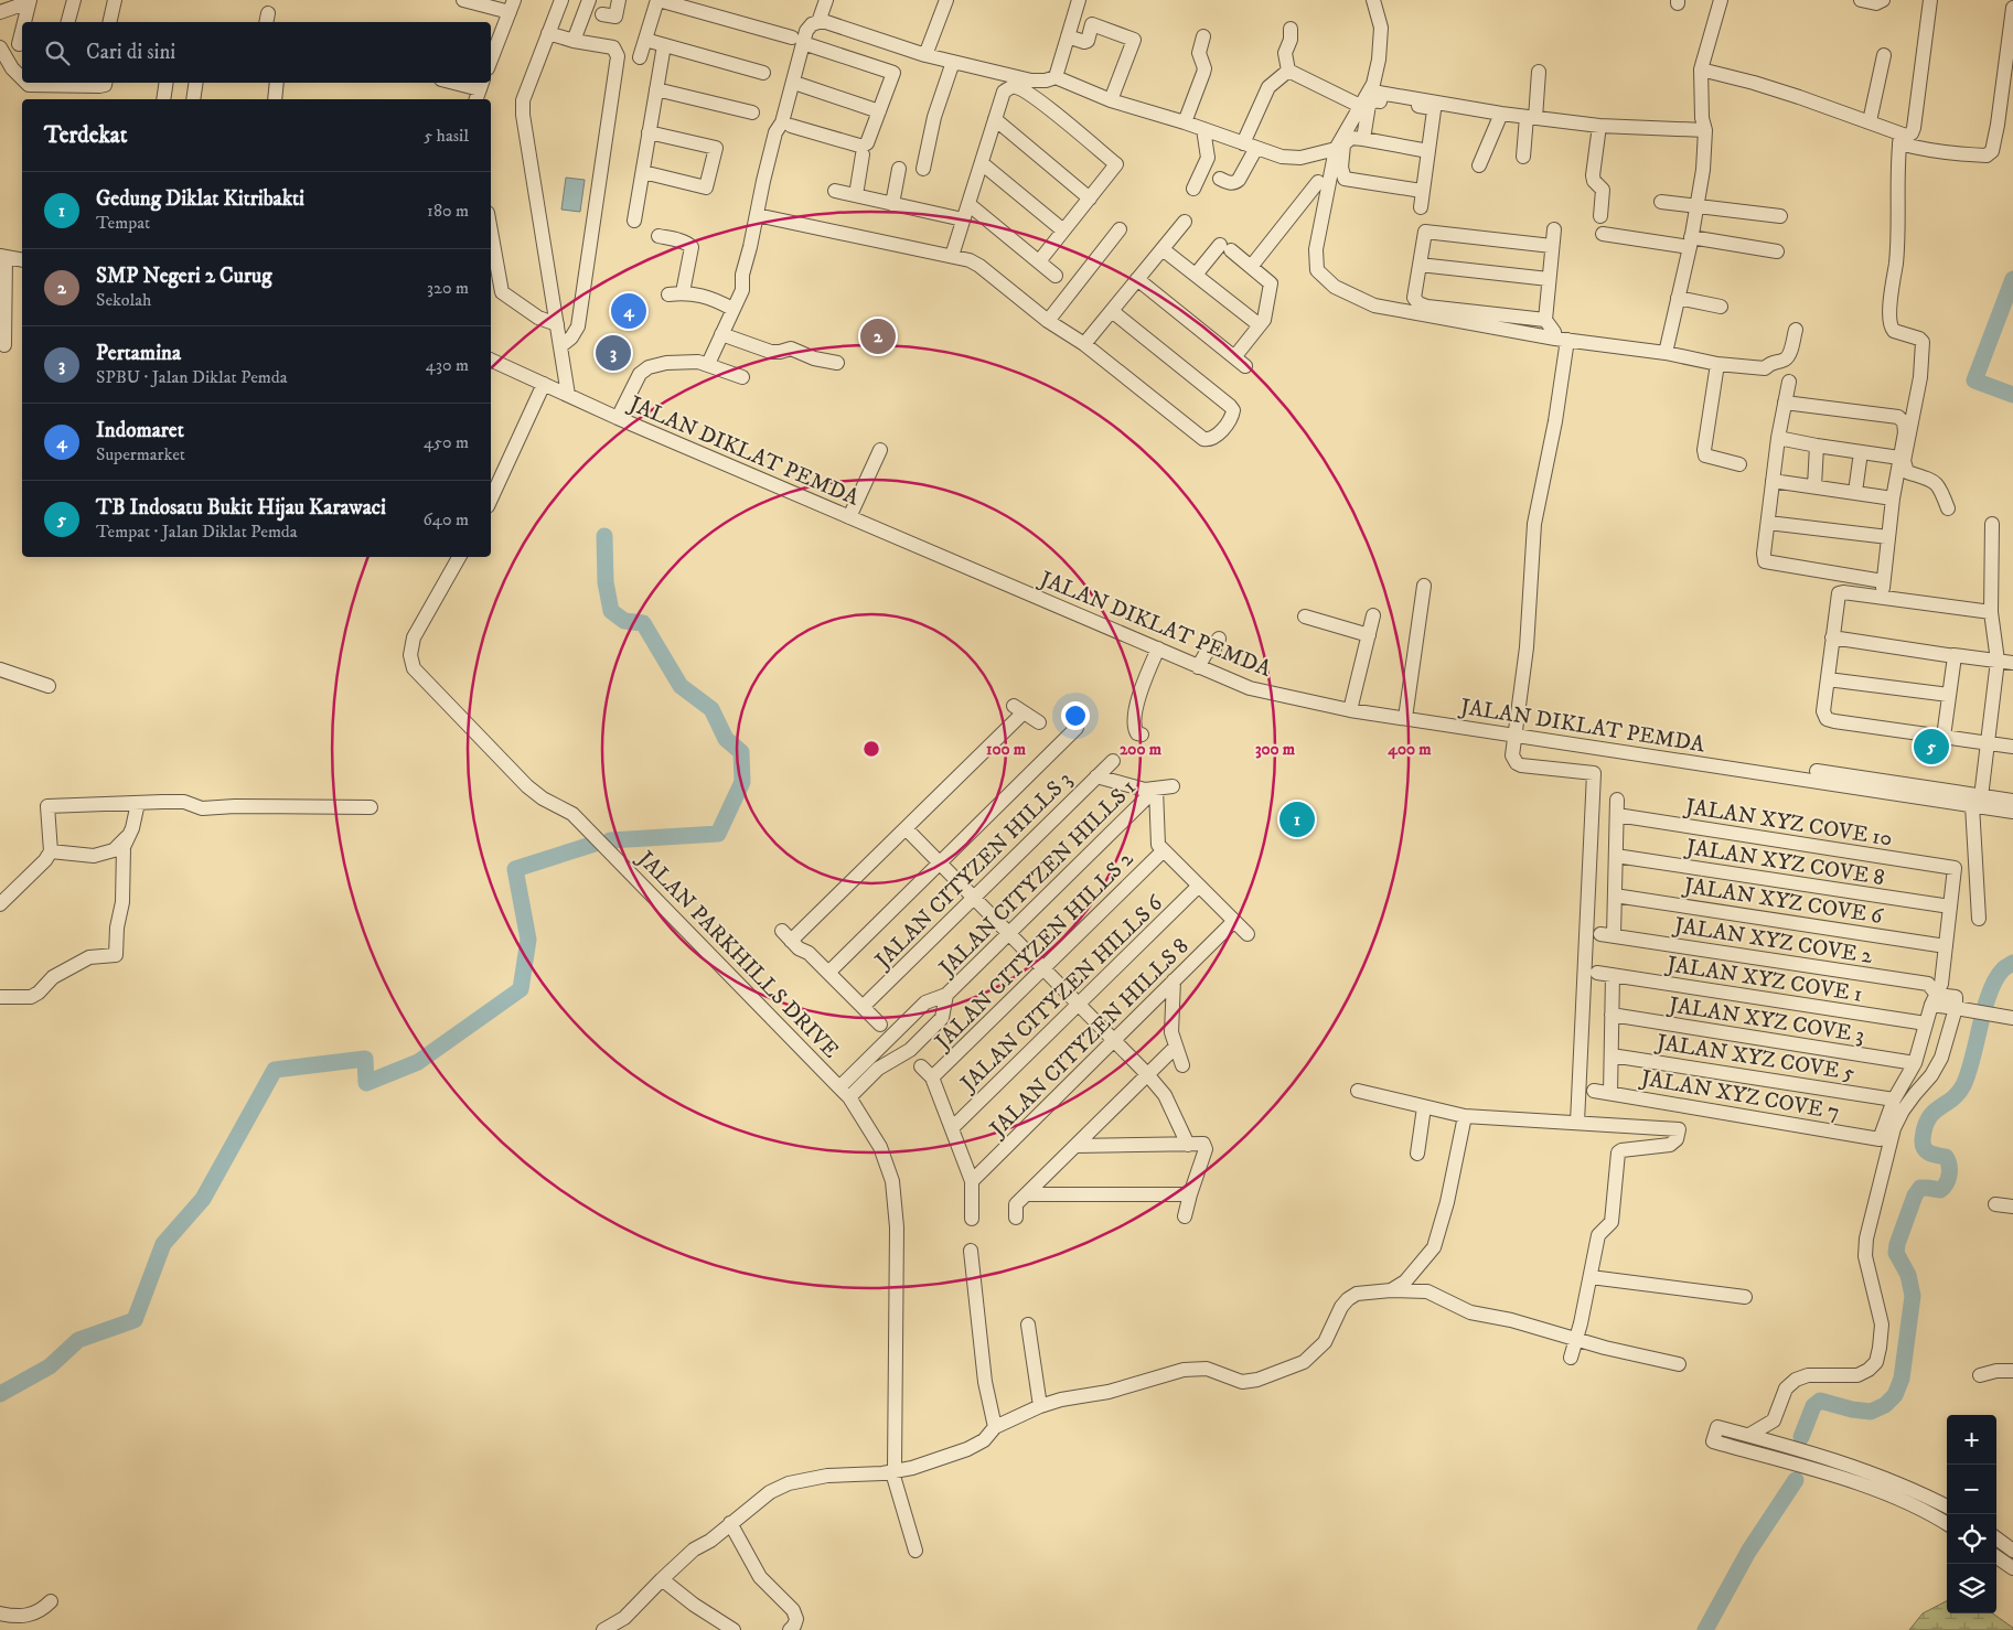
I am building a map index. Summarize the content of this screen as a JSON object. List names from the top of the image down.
{
  "streets": {
    "street": [
      "JALAN DIKLAT PEMDA",
      "JALAN XYZ COVE 10",
      "JALAN XYZ COVE 8",
      "JALAN CITYZEN HILLS 3",
      "JALAN CITYZEN HILLS 1",
      "JALAN XYZ COVE 6",
      "JALAN XYZ COVE 2",
      "JALAN CITYZEN HILLS 2",
      "JALAN PARKHILLS DRIVE",
      "JALAN XYZ COVE 1",
      "JALAN CITYZEN HILLS 6",
      "JALAN XYZ COVE 3",
      "JALAN CITYZEN HILLS 8",
      "JALAN XYZ COVE 5",
      "JALAN XYZ COVE 7"
    ]
  },
  "crossings": [
    ["JALAN XYZ COVE 10", "JALAN XYZ COVE 8"],
    ["JALAN XYZ COVE 6", "JALAN XYZ COVE 2"],
    ["JALAN XYZ COVE 5", "JALAN XYZ COVE 7"]
  ],
  "page": {
    "search": "Cari di sini",
    "heading": ["Terdekat", "5 hasil"],
    "list": [
      {
        "mark": "1",
        "name": "Gedung Diklat Kitribakti",
        "note": "Tempat",
        "value": "180 m"
      },
      {
        "mark": "2",
        "name": "SMP Negeri 2 Curug",
        "note": "Sekolah",
        "value": "320 m"
      },
      {
        "mark": "3",
        "name": "Pertamina",
        "note": "SPBU · Jalan Diklat Pemda",
        "value": "430 m"
      },
      {
        "mark": "4",
        "name": "Indomaret",
        "note": "Supermarket",
        "value": "450 m"
      },
      {
        "mark": "5",
        "name": "TB Indosatu Bukit Hijau Karawaci",
        "note": "Tempat · Jalan Diklat Pemda",
        "value": "640 m"
      }
    ],
    "pins": [
      "4",
      "2",
      "3",
      "5",
      "1"
    ],
    "map_buttons": ["+", "−"]
  },
  "rings": [
    "100 m",
    "200 m",
    "300 m",
    "400 m"
  ]
}
